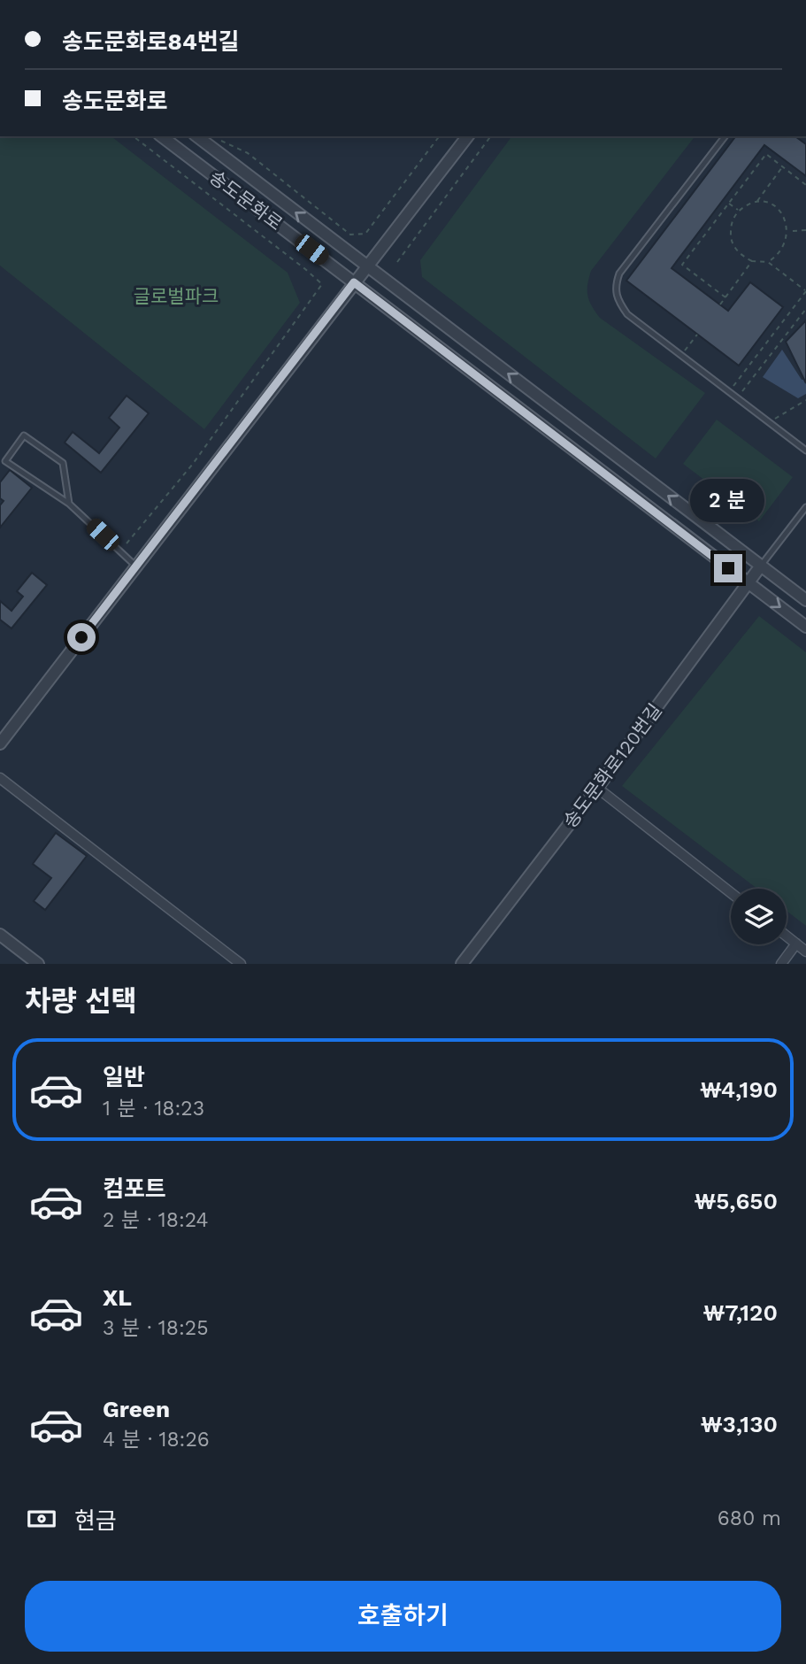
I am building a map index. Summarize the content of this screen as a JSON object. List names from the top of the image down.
{
  "streets": {
    "street": ["송도문화로", "송도문화로120번길"]
  },
  "crossings": [
    ["송도문화로", "송도문화로120번길"]
  ],
  "parks": ["글로벌파크"],
  "page": {
    "banner": ["송도문화로84번길", "송도문화로"],
    "bubble": "2 분",
    "heading": "차량 선택",
    "list": [
      {
        "name": "일반",
        "note": "1 분 · 18:23",
        "value": "₩4,190"
      },
      {
        "name": "컴포트",
        "note": "2 분 · 18:24",
        "value": "₩5,650"
      },
      {
        "name": "XL",
        "note": "3 분 · 18:25",
        "value": "₩7,120"
      },
      {
        "name": "Green",
        "note": "4 분 · 18:26",
        "value": "₩3,130"
      }
    ],
    "pay": ["현금", "680 m"],
    "buttons": "호출하기"
  }
}
